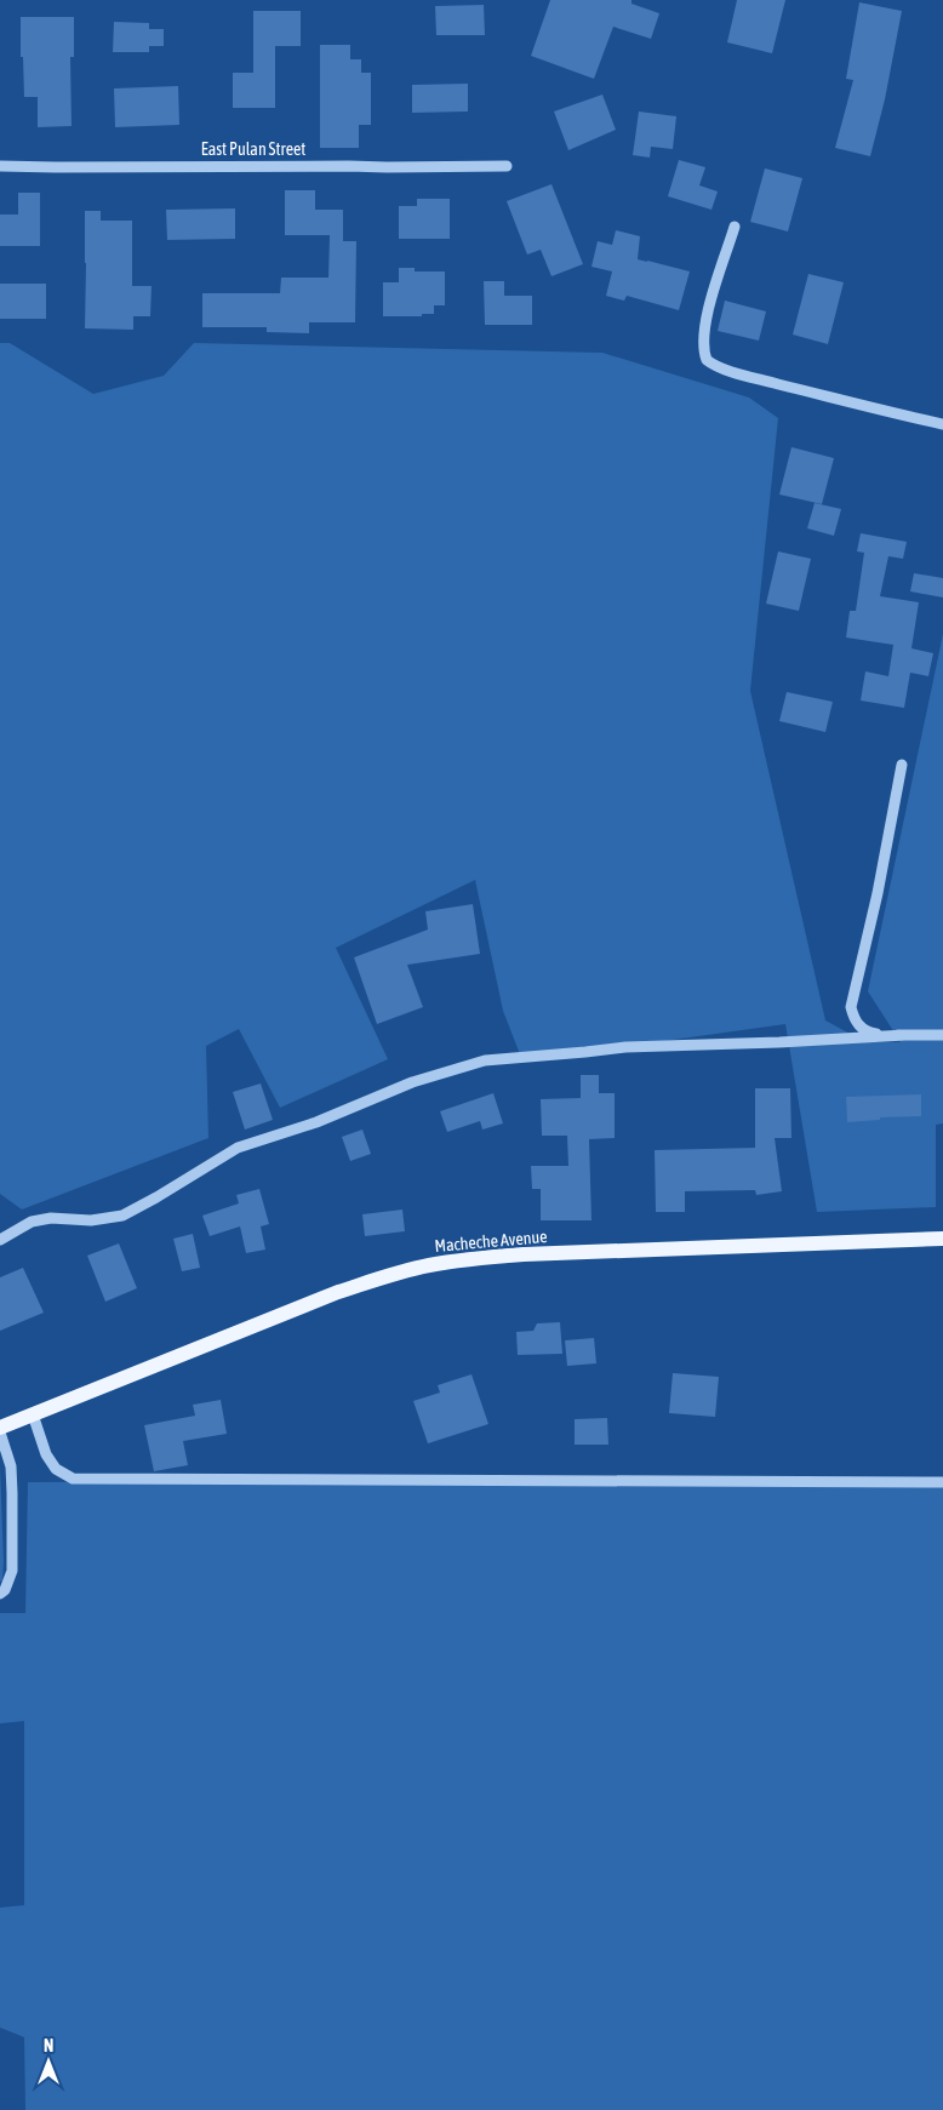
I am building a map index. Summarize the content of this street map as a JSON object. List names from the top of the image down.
{
  "streets": {
    "main road": ["Macheche Avenue"],
    "street": ["East Pulan Street"]
  },
  "north": "top"
}
